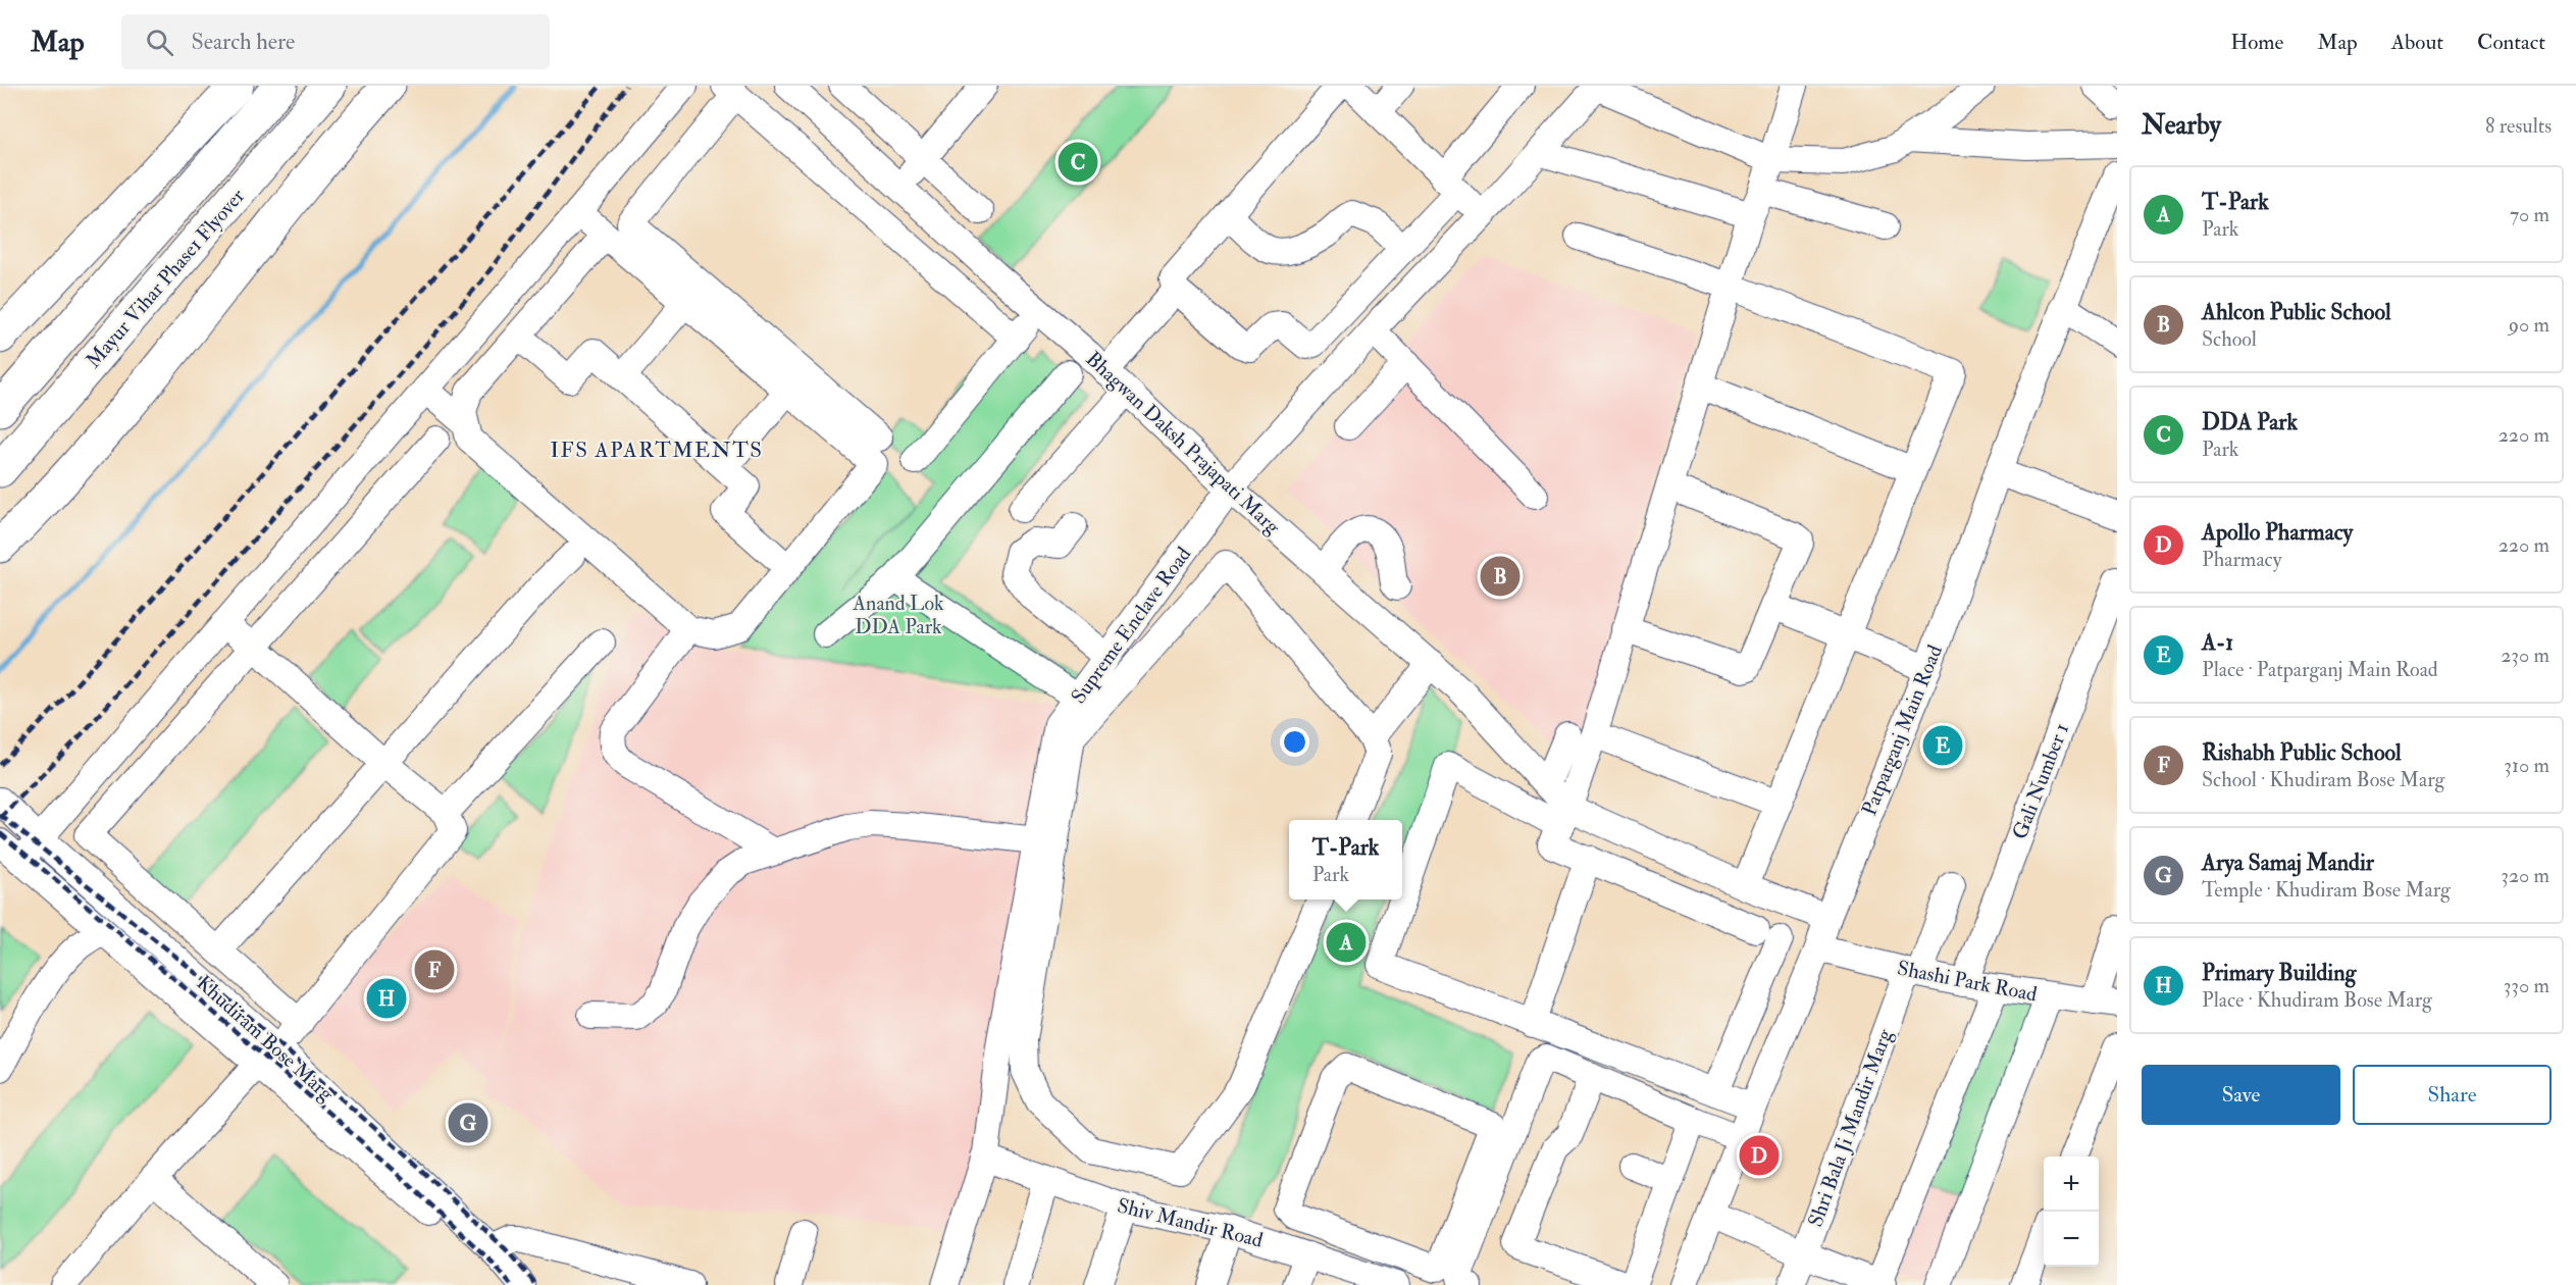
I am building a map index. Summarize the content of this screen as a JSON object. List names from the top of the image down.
{
  "streets": {
    "highway": ["Mayur Vihar Phase1 Flyover"],
    "street": [
      "Bhagwan Daksh Prajapati Marg",
      "Supreme Enclave Road",
      "Patparganj Main Road",
      "Gali Number 1",
      "Shashi Park Road",
      "Khudiram Bose Marg",
      "Shri Bala Ji Mandir Marg",
      "Shiv Mandir Road"
    ]
  },
  "crossings": [
    ["Bhagwan Daksh Prajapati Marg", "Supreme Enclave Road"],
    ["Supreme Enclave Road", "Shiv Mandir Road"],
    ["Patparganj Main Road", "Shashi Park Road"],
    ["Gali Number 1", "Shashi Park Road"],
    ["Shashi Park Road", "Shri Bala Ji Mandir Marg"]
  ],
  "districts": ["IFS APARTMENTS"],
  "parks": ["Anand Lok DDA Park"],
  "page": {
    "header": "Map",
    "search": "Search here",
    "nav": [
      "Home",
      "Map",
      "About",
      "Contact"
    ],
    "heading": ["Nearby", "8 results"],
    "pins": [
      "C",
      "B",
      "E",
      "A",
      "F",
      "H",
      "G",
      "D"
    ],
    "list": [
      {
        "mark": "A",
        "name": "T-Park",
        "note": "Park",
        "value": "70 m"
      },
      {
        "mark": "B",
        "name": "Ahlcon Public School",
        "note": "School",
        "value": "90 m"
      },
      {
        "mark": "C",
        "name": "DDA Park",
        "note": "Park",
        "value": "220 m"
      },
      {
        "mark": "D",
        "name": "Apollo Pharmacy",
        "note": "Pharmacy",
        "value": "220 m"
      },
      {
        "mark": "E",
        "name": "A-1",
        "note": "Place · Patparganj Main Road",
        "value": "230 m"
      },
      {
        "mark": "F",
        "name": "Rishabh Public School",
        "note": "School · Khudiram Bose Marg",
        "value": "310 m"
      },
      {
        "mark": "G",
        "name": "Arya Samaj Mandir",
        "note": "Temple · Khudiram Bose Marg",
        "value": "320 m"
      },
      {
        "mark": "H",
        "name": "Primary Building",
        "note": "Place · Khudiram Bose Marg",
        "value": "330 m"
      }
    ],
    "popup": ["T-Park", "Park"],
    "buttons": ["Save", "Share"],
    "map_buttons": ["+", "−"]
  }
}
